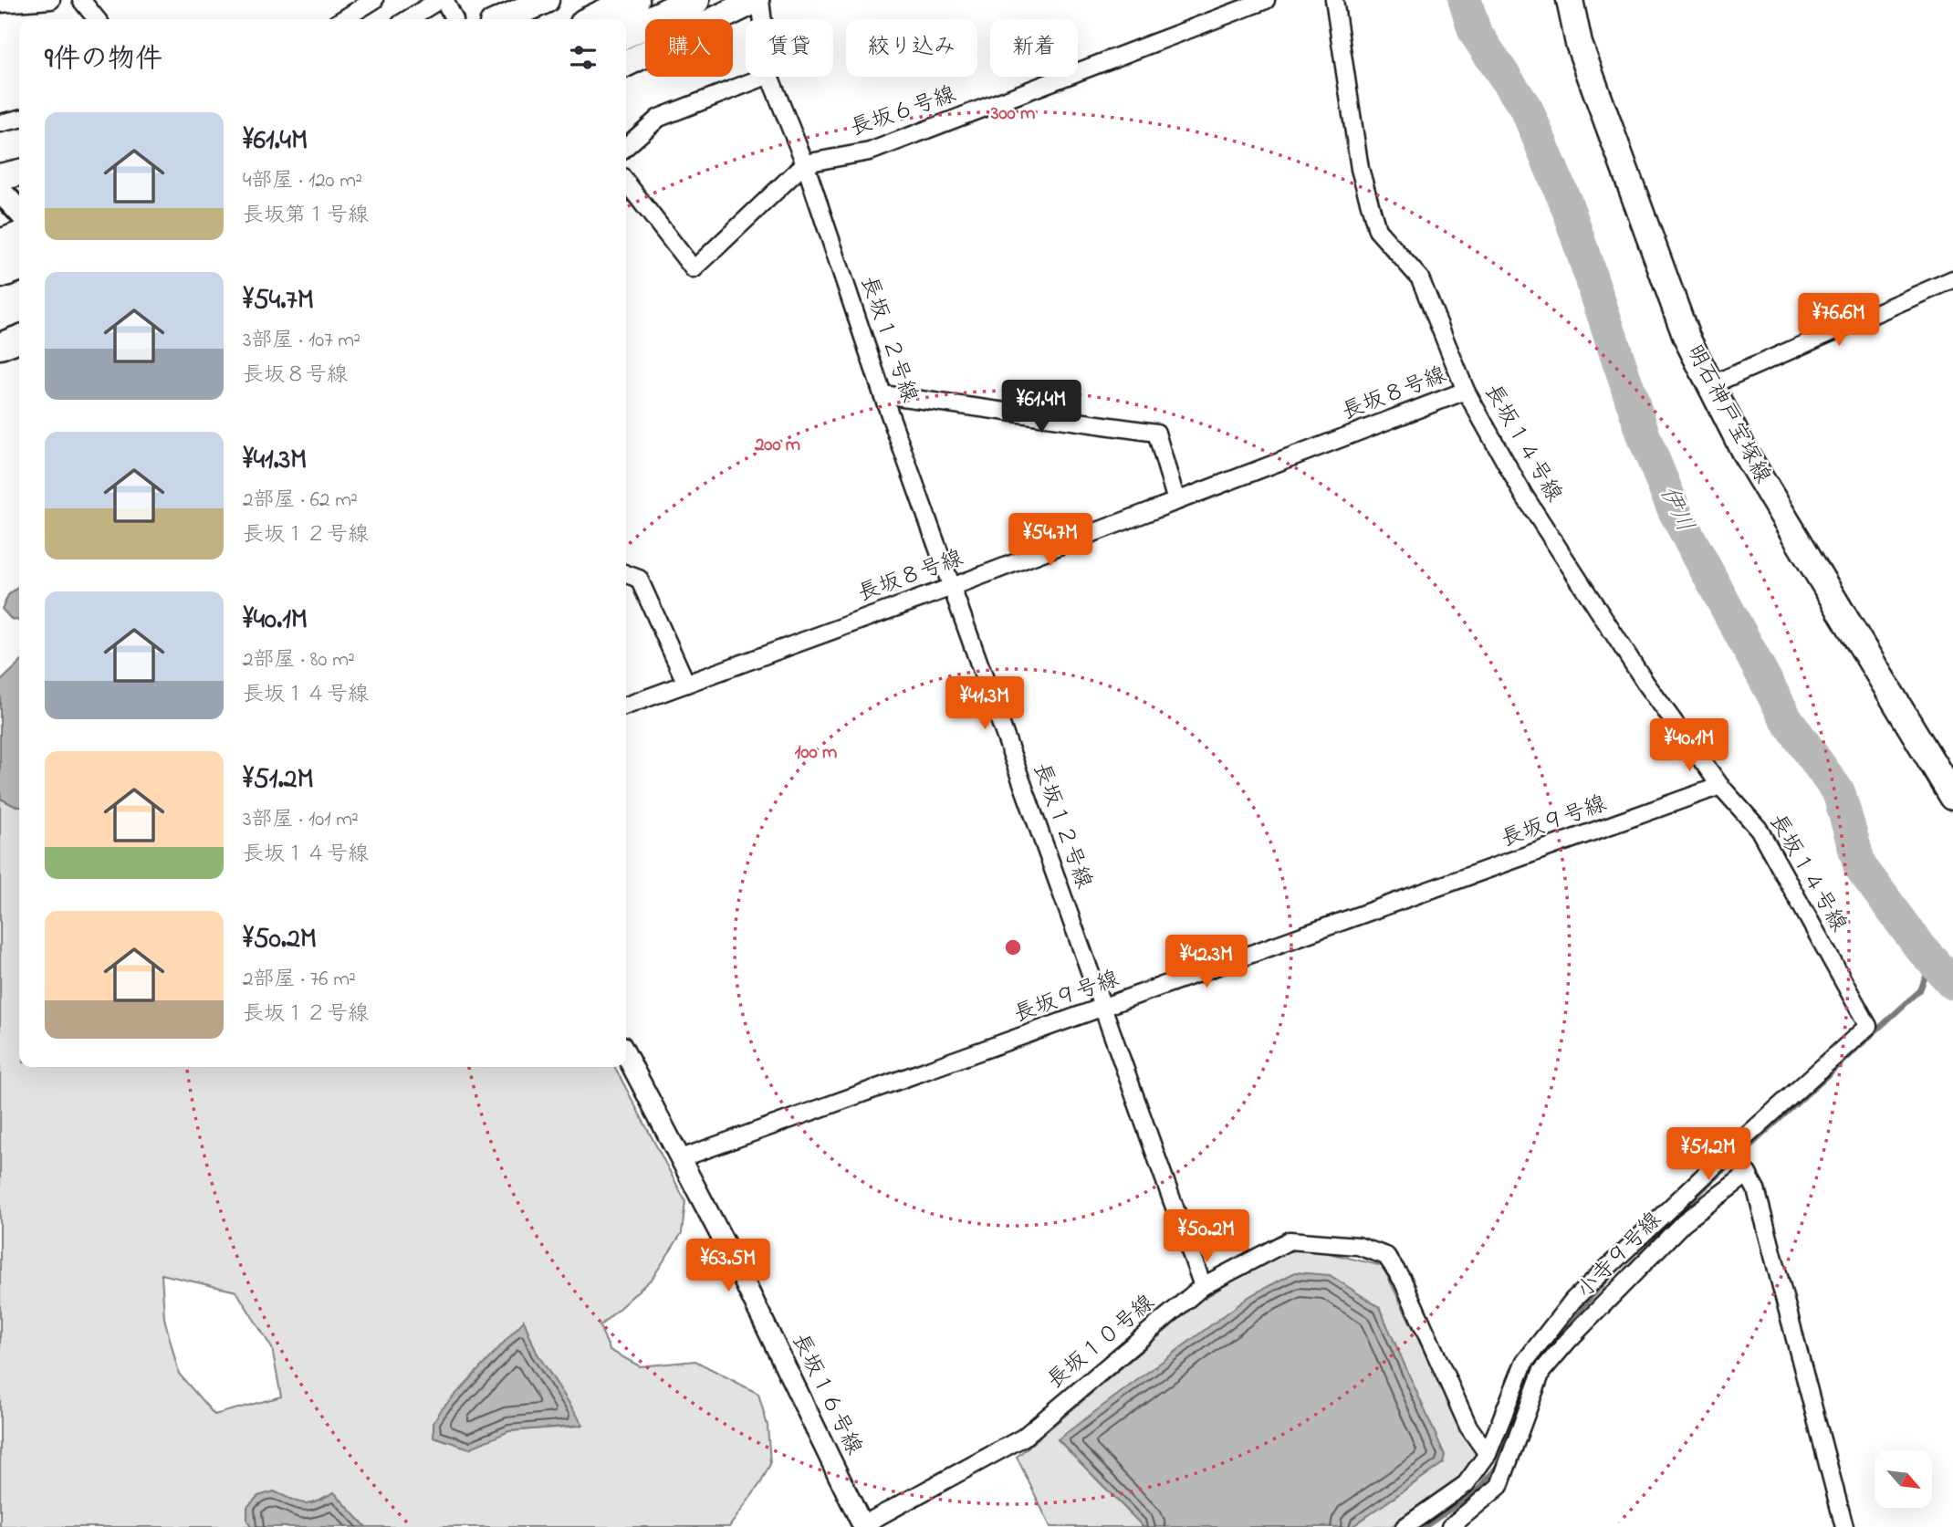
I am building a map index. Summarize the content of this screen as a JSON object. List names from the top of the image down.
{
  "streets": {
    "main road": ["明石神戸宝塚線"],
    "street": [
      "長坂６号線",
      "長坂１２号線",
      "長坂８号線",
      "長坂１４号線",
      "長坂９号線",
      "小寺９号線",
      "長坂１０号線",
      "長坂１６号線"
    ]
  },
  "crossings": [
    ["長坂６号線", "長坂１２号線"],
    ["長坂１２号線", "長坂８号線"],
    ["長坂１２号線", "長坂９号線"],
    ["長坂１２号線", "長坂１０号線"],
    ["長坂８号線", "長坂１４号線"],
    ["長坂１４号線", "長坂９号線"],
    ["長坂１４号線", "小寺９号線"],
    ["長坂１４号線", "長坂１０号線"],
    ["長坂９号線", "長坂１６号線"],
    ["長坂１０号線", "長坂１６号線"]
  ],
  "water": ["伊川"],
  "north": "bottom right",
  "page": {
    "chip": [
      "購入",
      "賃貸",
      "絞り込み",
      "新着"
    ],
    "heading": "9件の物件",
    "list": [
      {
        "name": "¥61.4M",
        "note": "4部屋 · 120 m² · 長坂第１号線"
      },
      {
        "name": "¥54.7M",
        "note": "3部屋 · 107 m² · 長坂８号線"
      },
      {
        "name": "¥41.3M",
        "note": "2部屋 · 62 m² · 長坂１２号線"
      },
      {
        "name": "¥40.1M",
        "note": "2部屋 · 80 m² · 長坂１４号線"
      },
      {
        "name": "¥51.2M",
        "note": "3部屋 · 101 m² · 長坂１４号線"
      },
      {
        "name": "¥50.2M",
        "note": "2部屋 · 76 m² · 長坂１２号線"
      }
    ],
    "price": [
      "¥76.6M",
      "¥61.4M",
      "¥54.7M",
      "¥41.3M",
      "¥40.1M",
      "¥42.3M",
      "¥51.2M",
      "¥50.2M",
      "¥63.5M"
    ]
  },
  "rings": ["300 m", "200 m", "100 m"]
}
